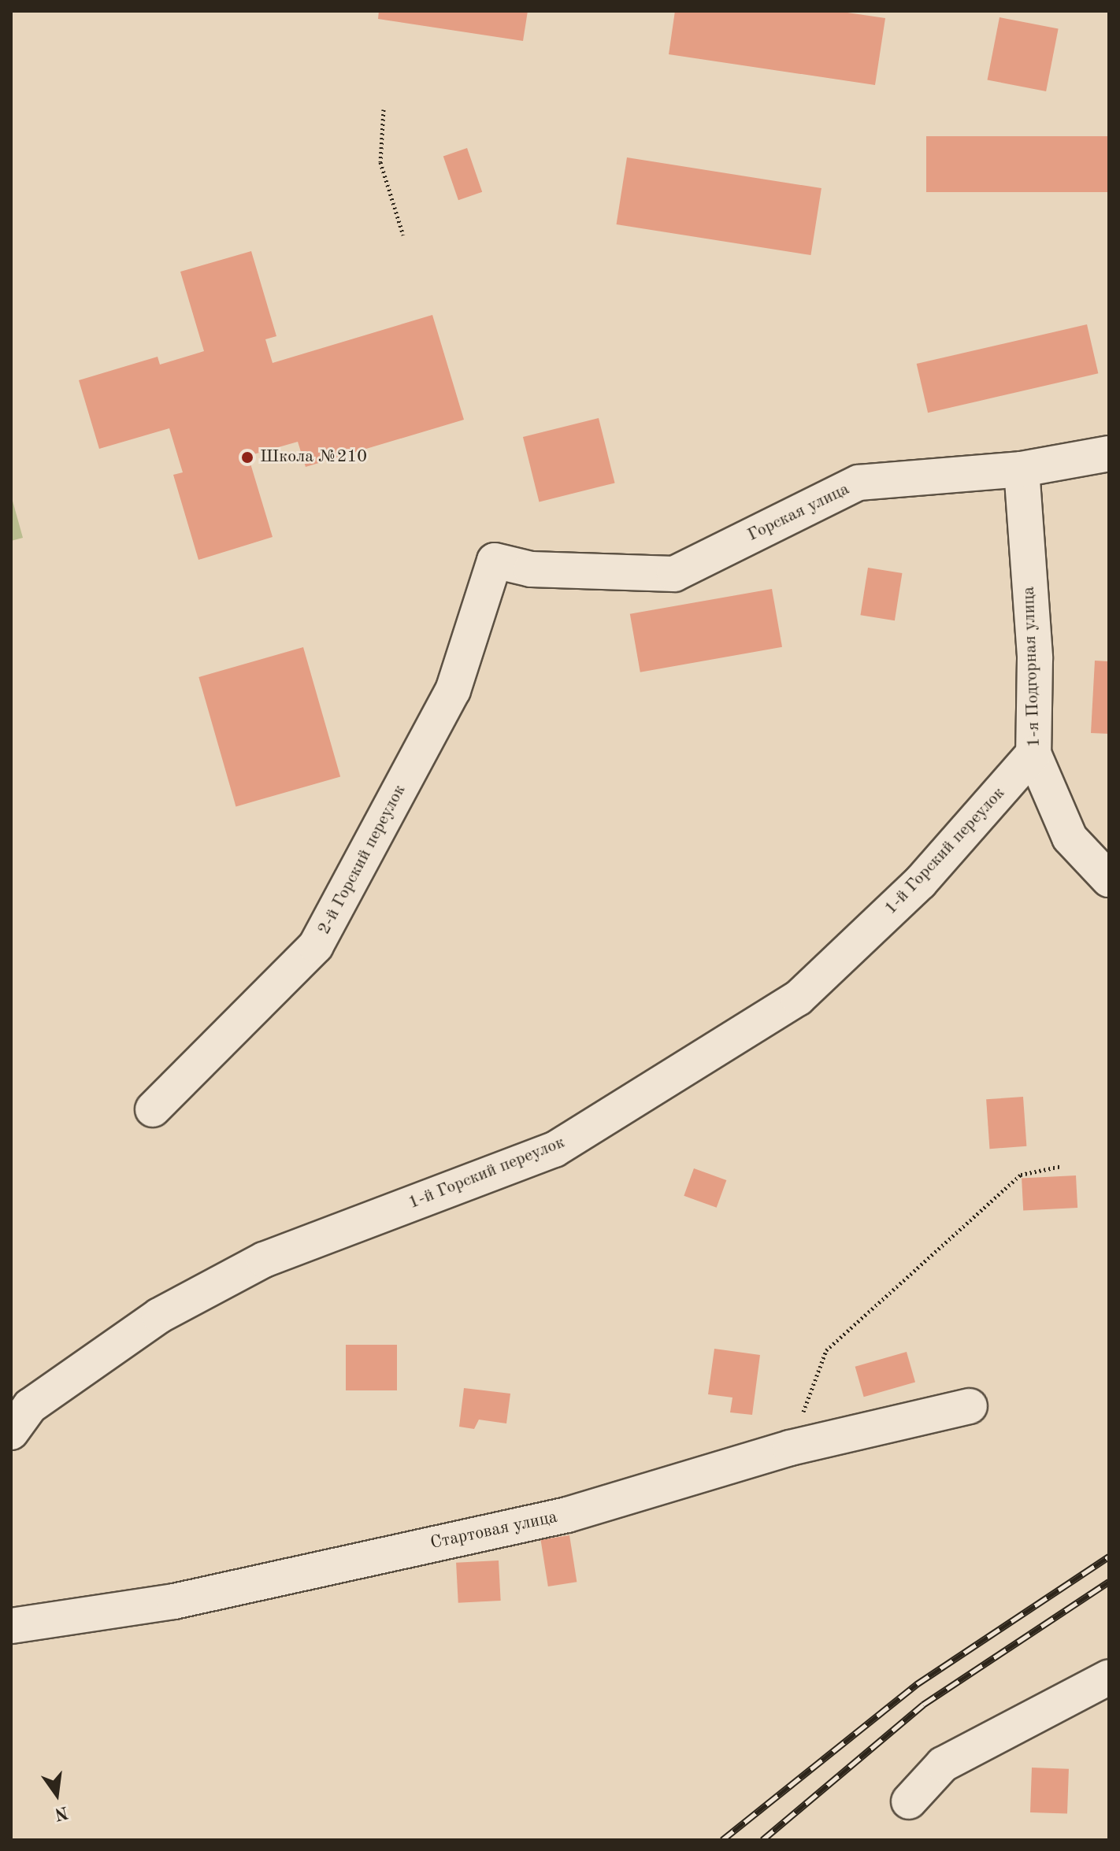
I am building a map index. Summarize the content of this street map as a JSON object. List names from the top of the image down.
{
  "streets": {
    "street": [
      "Горская улица",
      "1-я Подгорная улица",
      "1-й Горский переулок",
      "2-й Горский переулок",
      "Стартовая улица"
    ]
  },
  "crossings": [
    ["Горская улица", "1-я Подгорная улица"],
    ["Горская улица", "2-й Горский переулок"],
    ["1-я Подгорная улица", "1-й Горский переулок"]
  ],
  "places": ["Школа №210"],
  "north": "bottom"
}
